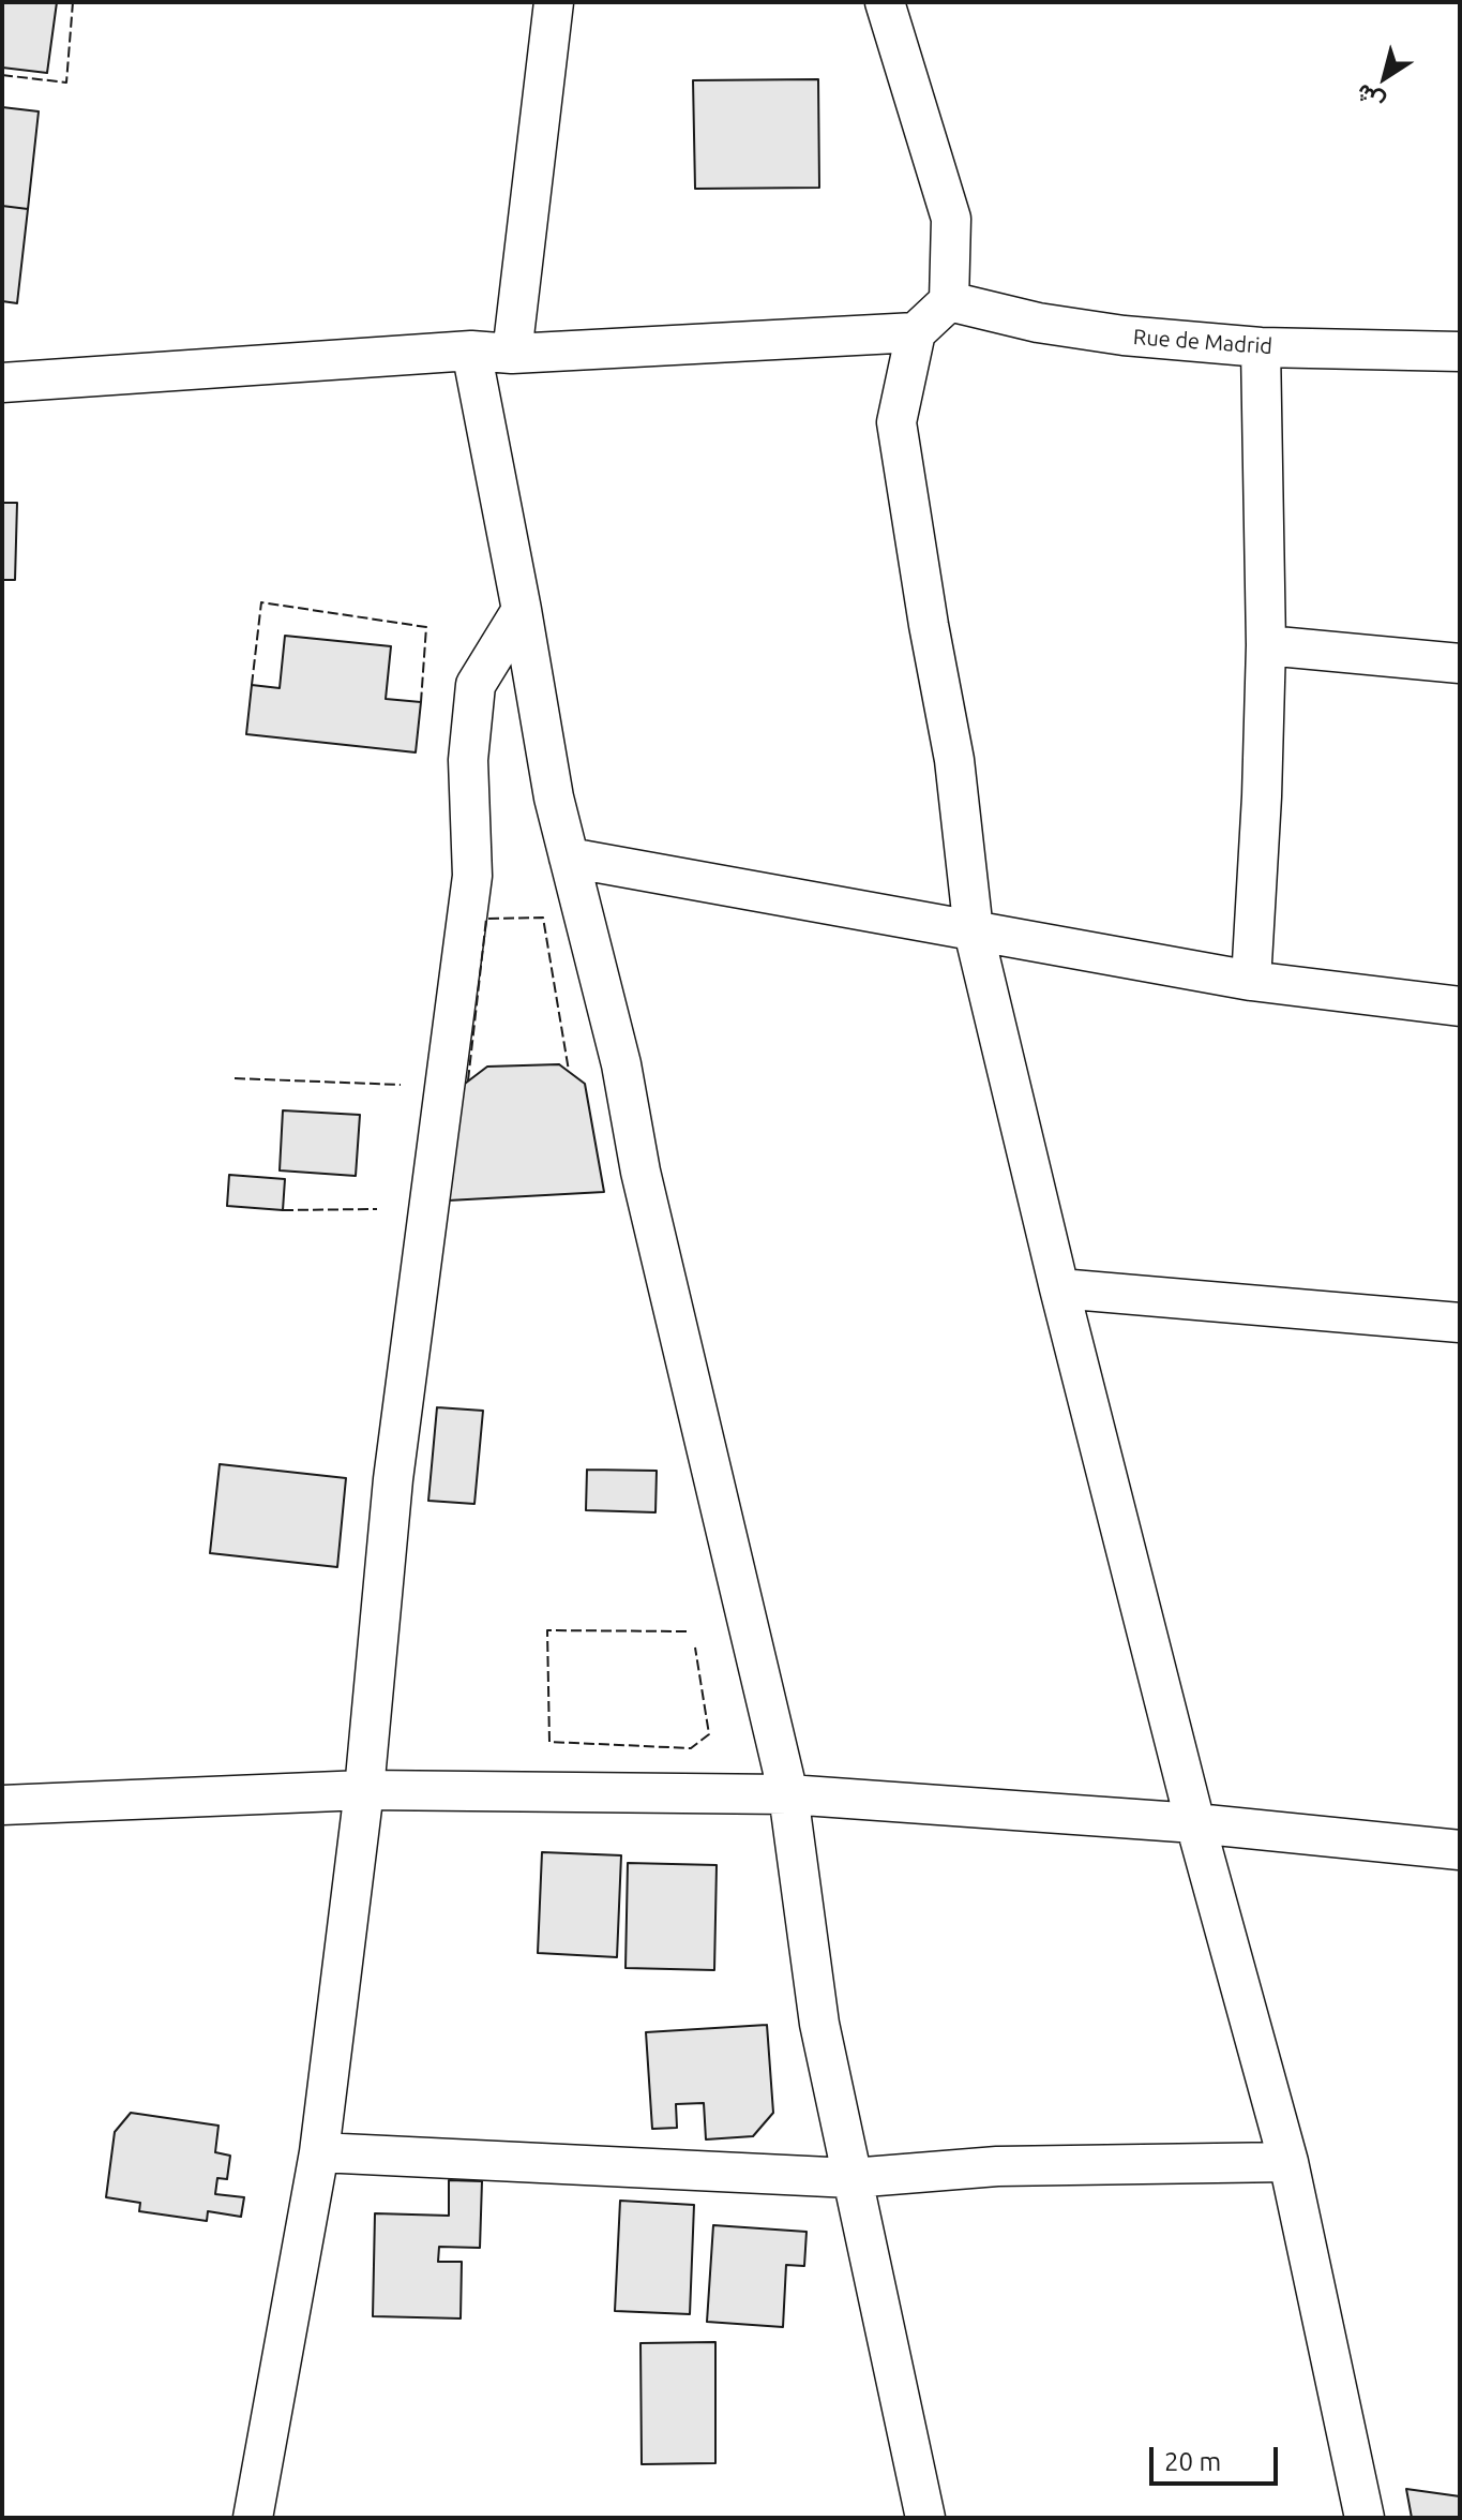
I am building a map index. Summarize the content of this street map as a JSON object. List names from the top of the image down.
{
  "streets": {
    "street": ["Rue de Madrid"]
  },
  "scale_bar": "20 m",
  "north": "bottom left"
}
